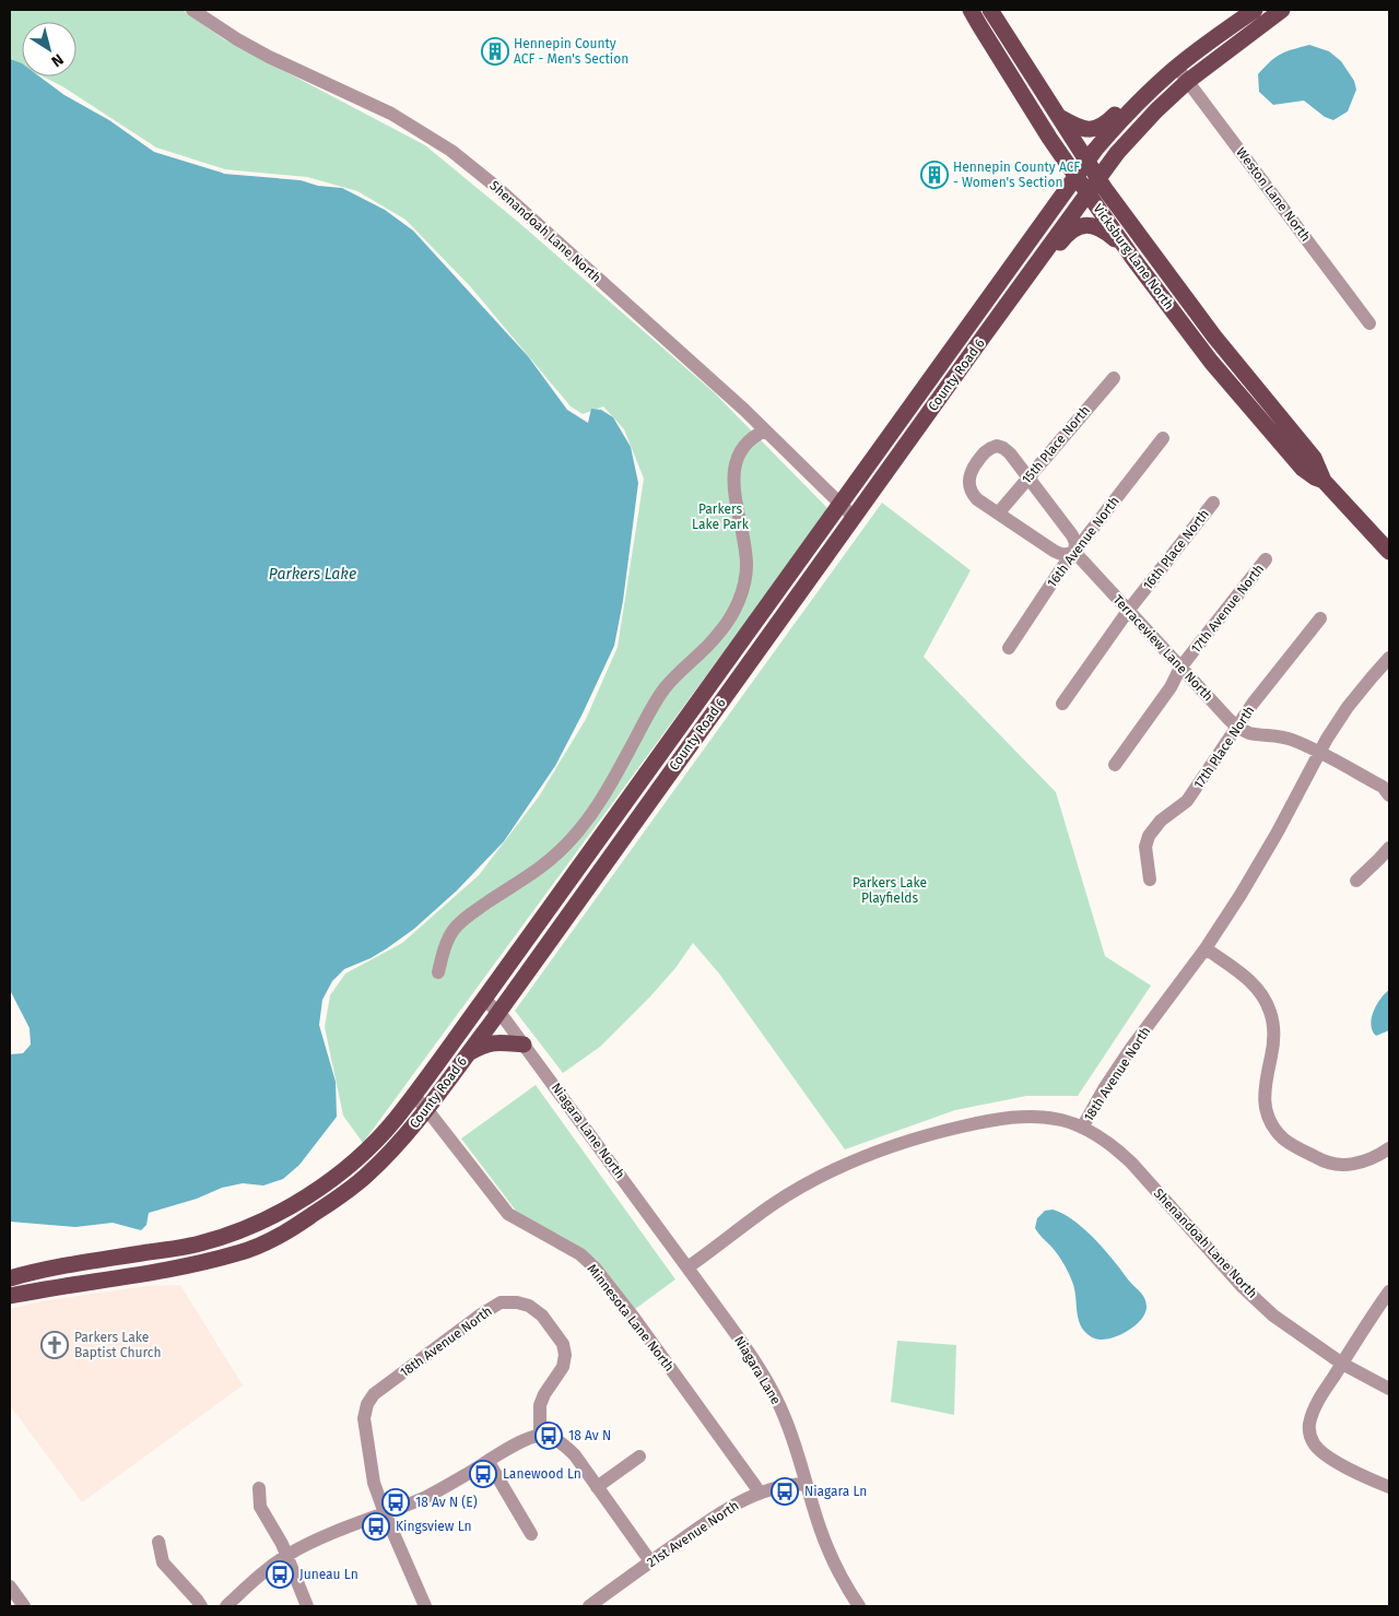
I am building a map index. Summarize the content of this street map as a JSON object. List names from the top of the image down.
{
  "streets": {
    "main road": ["Vicksburg Lane North", "County Road 6"],
    "street": [
      "Weston Lane North",
      "Shenandoah Lane North",
      "15th Place North",
      "16th Avenue North",
      "16th Place North",
      "17th Avenue North",
      "Terraceview Lane North",
      "17th Place North",
      "18th Avenue North",
      "Niagara Lane North",
      "Minnesota Lane North",
      "Niagara Lane",
      "21st Avenue North"
    ]
  },
  "crossings": [
    ["Weston Lane North", "County Road 6"],
    ["Shenandoah Lane North", "County Road 6"],
    ["Shenandoah Lane North", "18th Avenue North"],
    ["Vicksburg Lane North", "County Road 6"],
    ["County Road 6", "Niagara Lane North"],
    ["County Road 6", "Minnesota Lane North"],
    ["16th Avenue North", "Terraceview Lane North"],
    ["16th Place North", "Terraceview Lane North"],
    ["17th Avenue North", "Terraceview Lane North"],
    ["Terraceview Lane North", "17th Place North"],
    ["Terraceview Lane North", "18th Avenue North"],
    ["18th Avenue North", "Niagara Lane North"],
    ["18th Avenue North", "Niagara Lane"],
    ["Niagara Lane North", "Niagara Lane"],
    ["Minnesota Lane North", "21st Avenue North"],
    ["Niagara Lane", "21st Avenue North"]
  ],
  "water": ["Parkers Lake"],
  "parks": ["Parkers Lake Park", "Parkers Lake Playfields"],
  "places": {
    "building": ["Hennepin County ACF - Men's Section", "Hennepin County ACF - Women's Section"],
    "church": ["Parkers Lake Baptist Church"],
    "bus stop": [
      "18 Av N",
      "Lanewood Ln",
      "Niagara Ln",
      "18 Av N (E)",
      "Kingsview Ln",
      "Juneau Ln"
    ]
  },
  "north": "bottom right"
}
